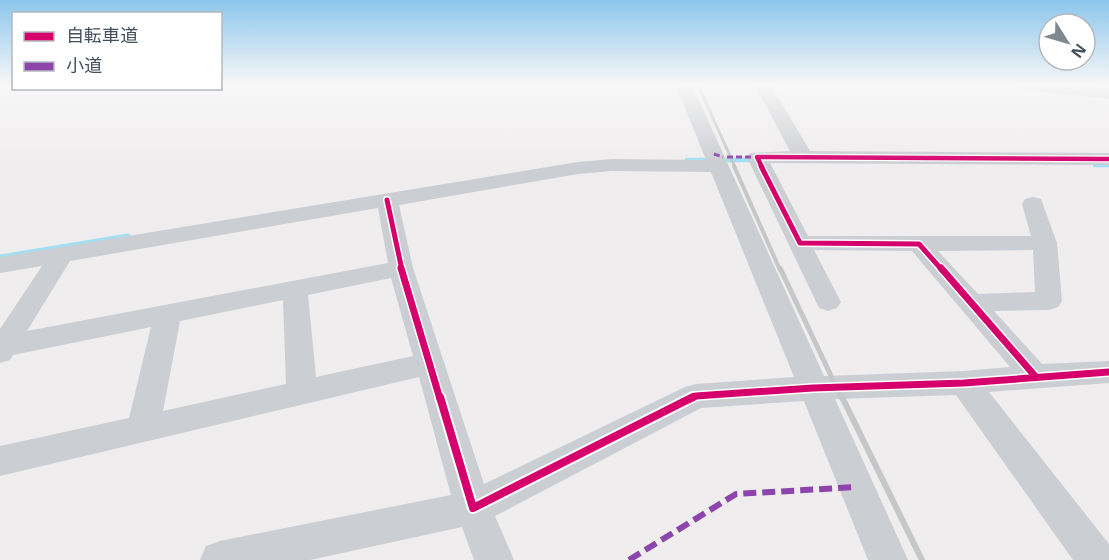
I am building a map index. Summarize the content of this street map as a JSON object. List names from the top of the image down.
{
  "legend": ["自転車道", "小道"],
  "north": "bottom right"
}
